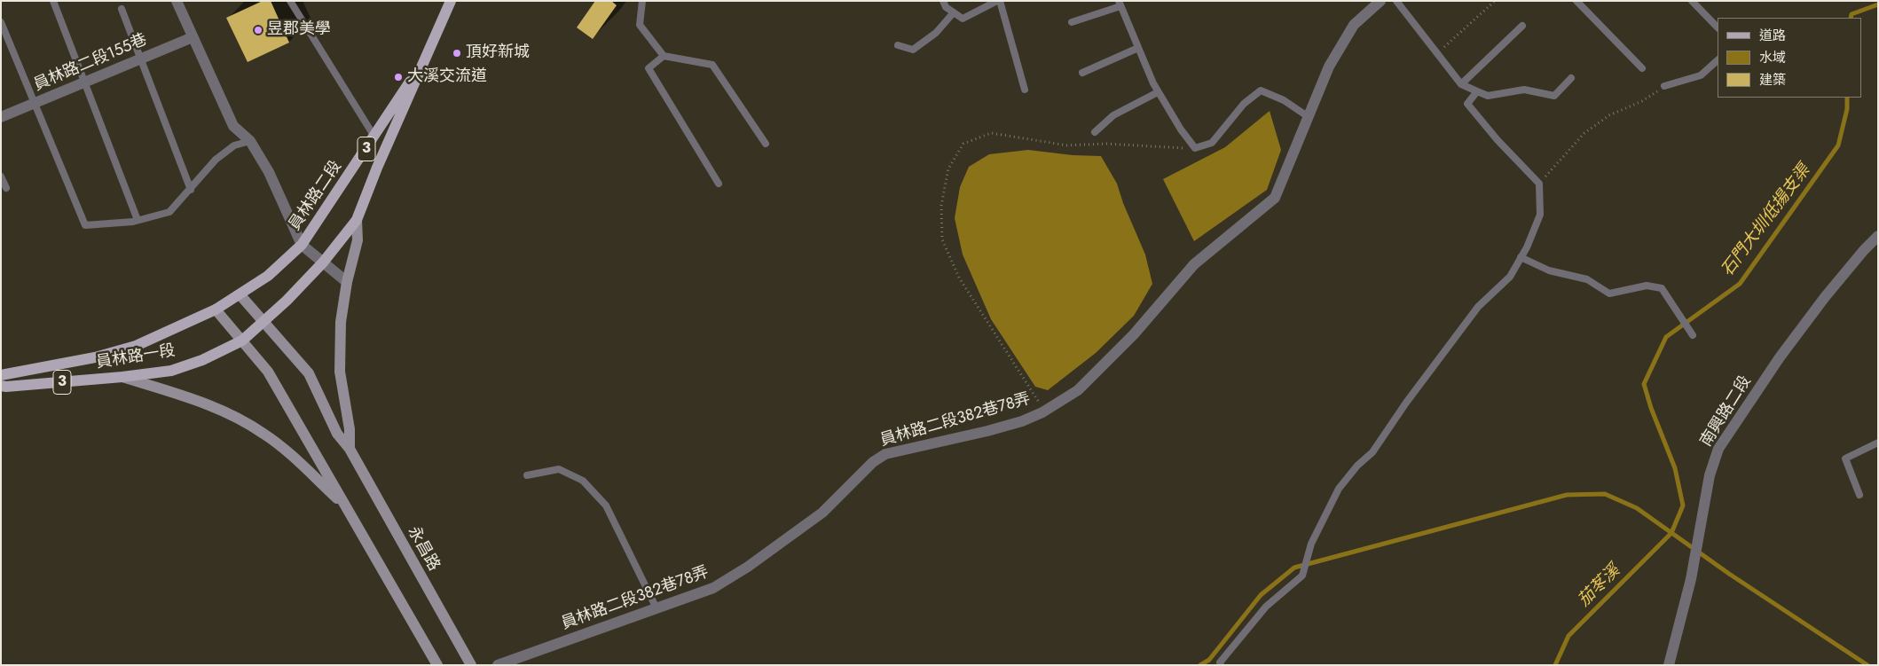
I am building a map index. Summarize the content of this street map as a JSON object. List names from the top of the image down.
{
  "streets": {
    "main road": [
      "3",
      "員林路二段",
      "員林路一段",
      "永昌路"
    ],
    "street": ["員林路二段155巷", "南興路二段", "員林路二段382巷78弄"]
  },
  "crossings": [
    ["員林路二段", "員林路一段"],
    ["員林路二段", "永昌路"],
    ["員林路一段", "永昌路"]
  ],
  "water": ["石門大圳低揚支渠", "茄苳溪"],
  "places": ["昱郡美學", "頂好新城", "大溪交流道"],
  "legend": ["道路", "水域", "建築"]
}
